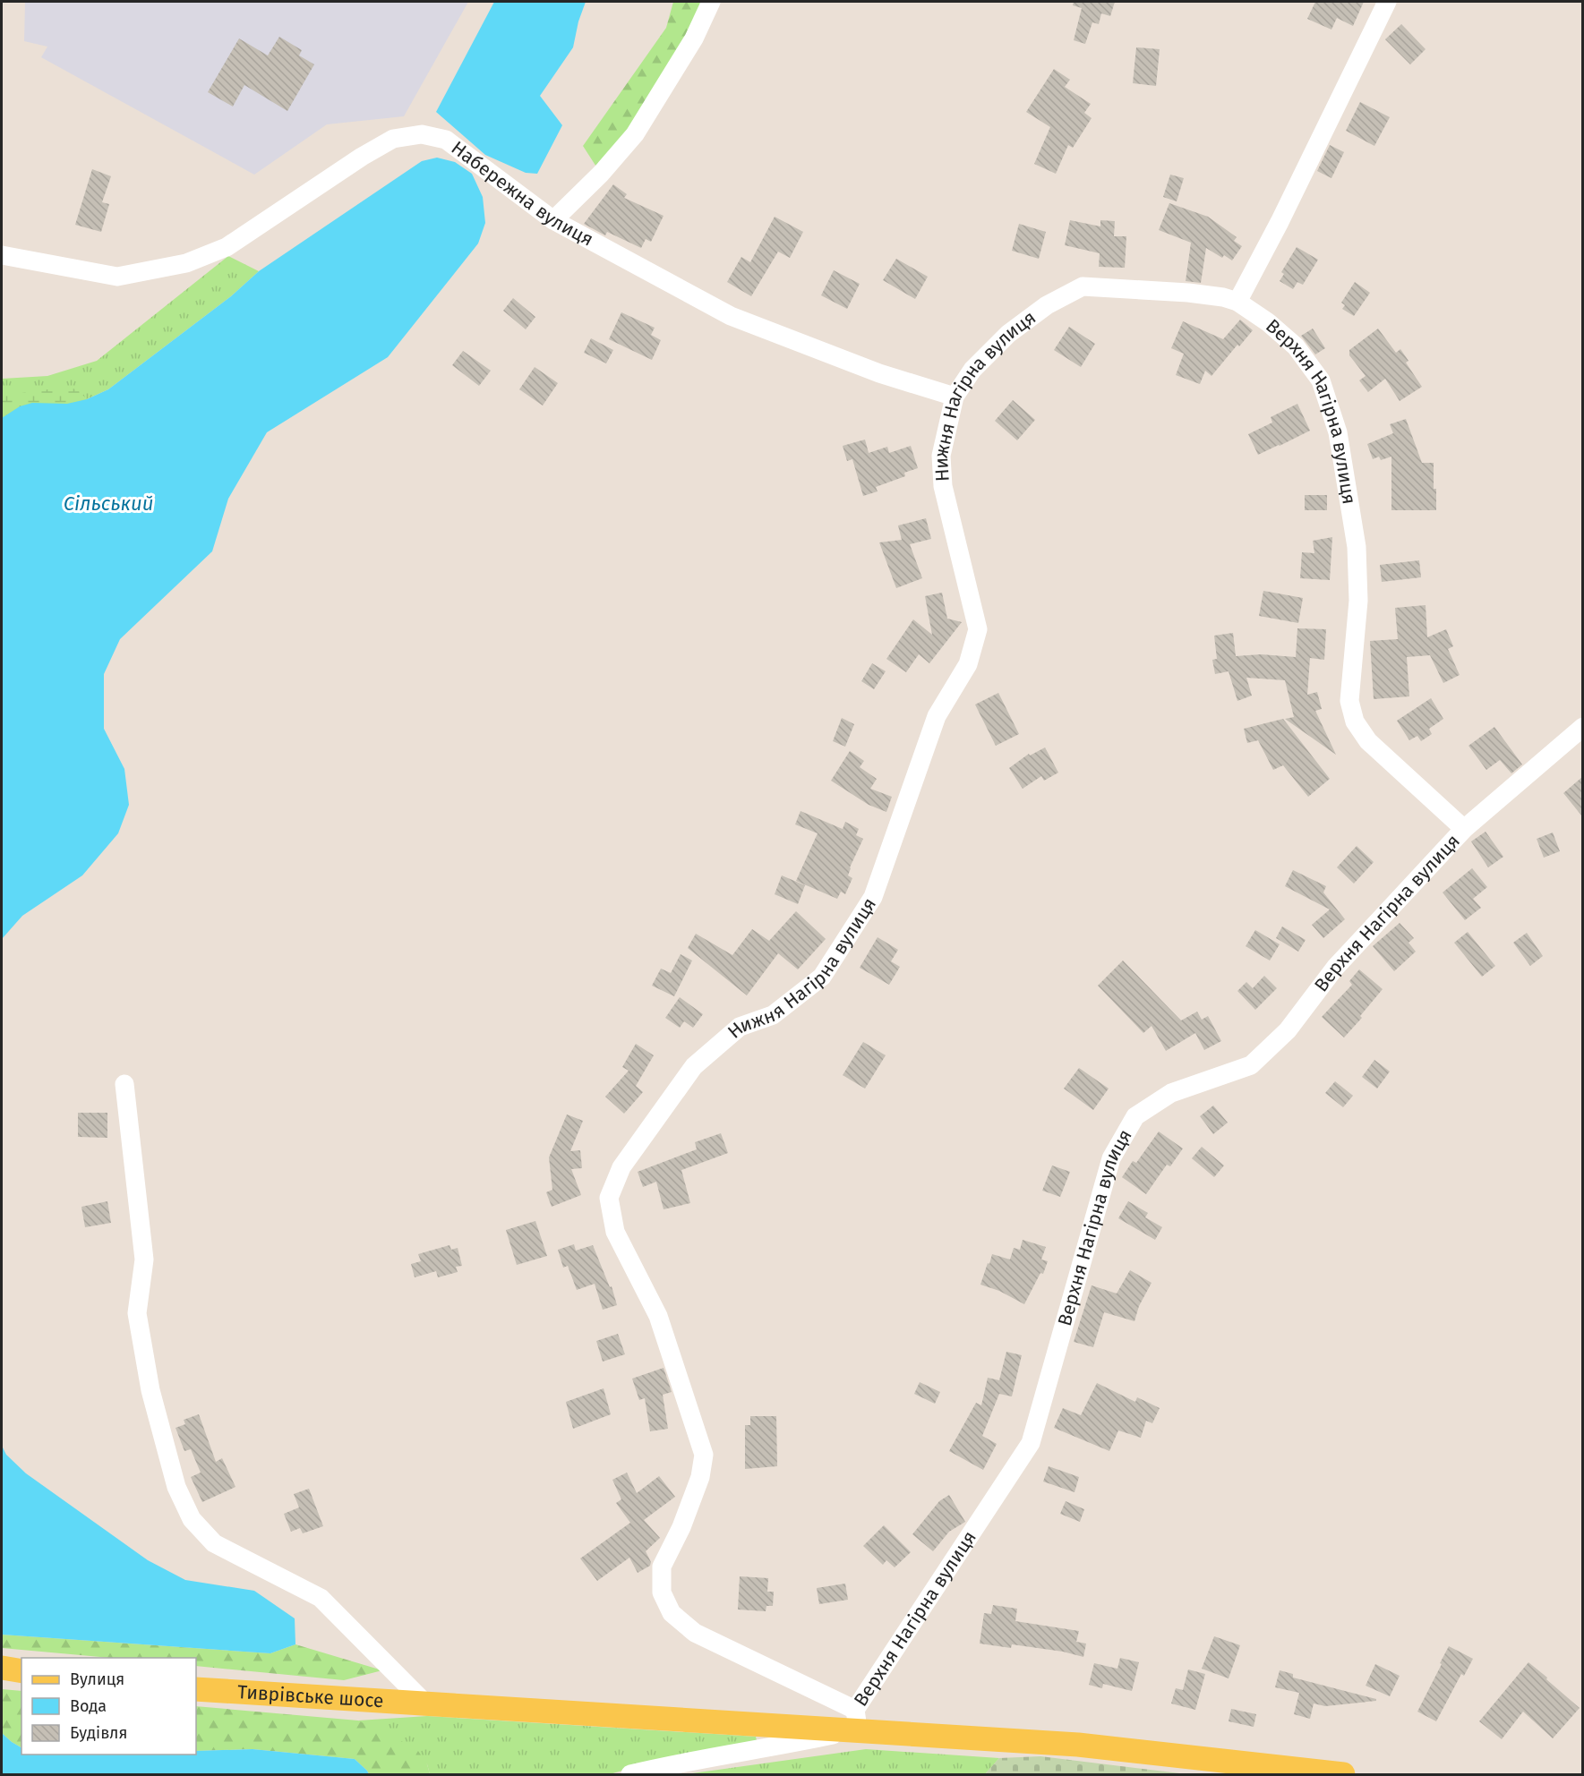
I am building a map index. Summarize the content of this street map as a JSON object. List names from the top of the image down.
{
  "streets": {
    "main road": ["Верхня Нагірна вулиця", "Тиврівське шосе"],
    "street": ["Набережна вулиця", "Нижня Нагірна вулиця"]
  },
  "crossings": [
    ["Набережна вулиця", "Нижня Нагірна вулиця"],
    ["Нижня Нагірна вулиця", "Верхня Нагірна вулиця"],
    ["Верхня Нагірна вулиця", "Тиврівське шосе"]
  ],
  "water": ["Сільський"],
  "legend": ["Вулиця", "Вода", "Будівля"]
}
